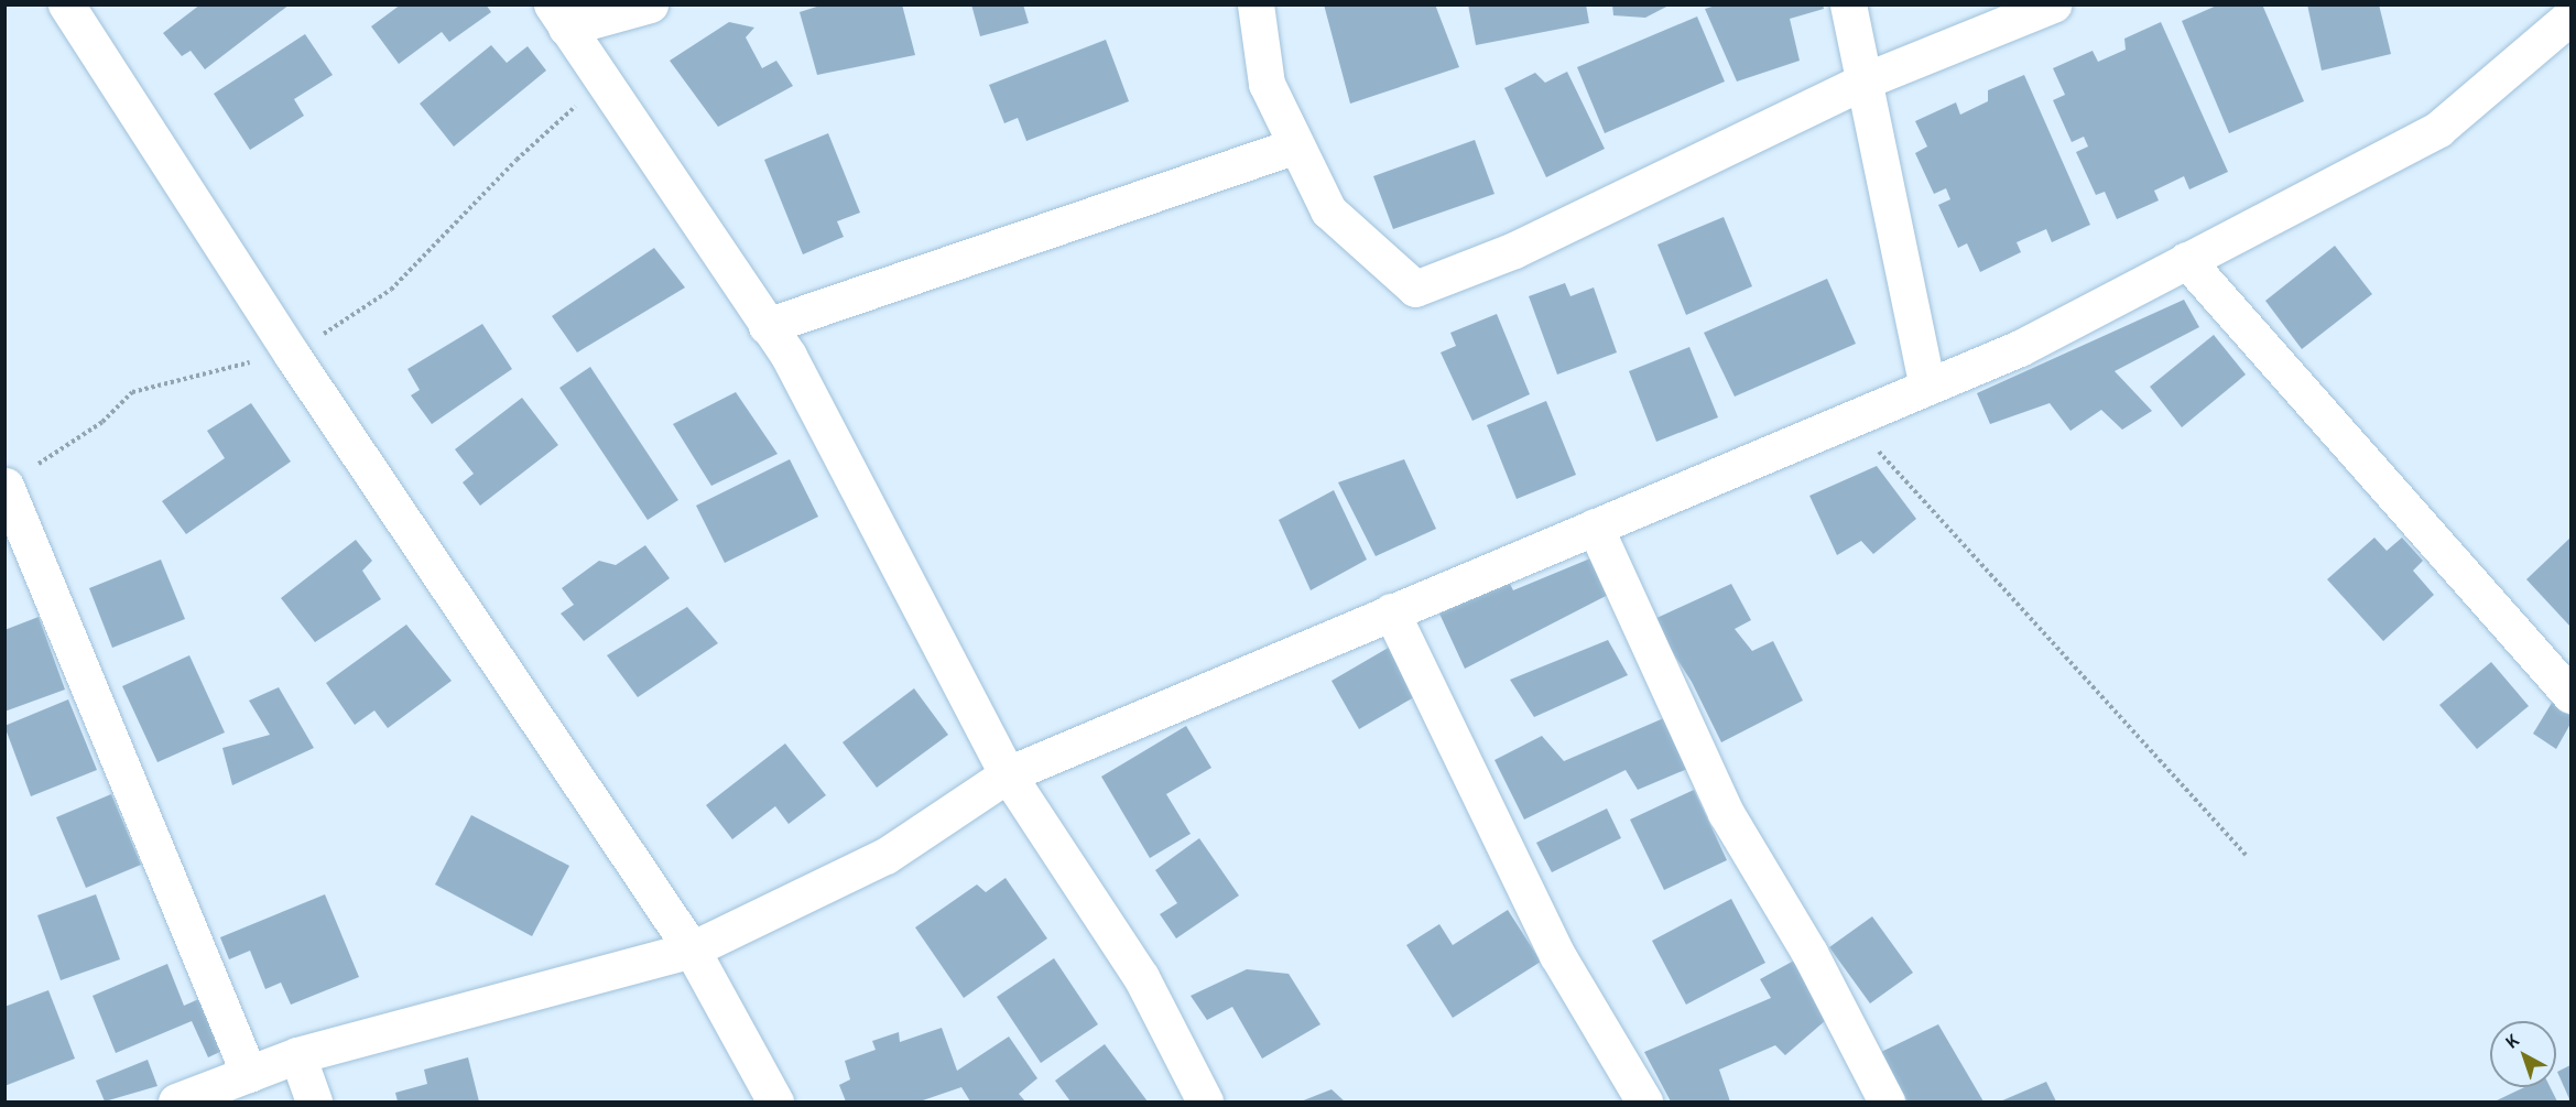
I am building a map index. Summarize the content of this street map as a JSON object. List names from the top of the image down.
{
  "north": "top left"
}
